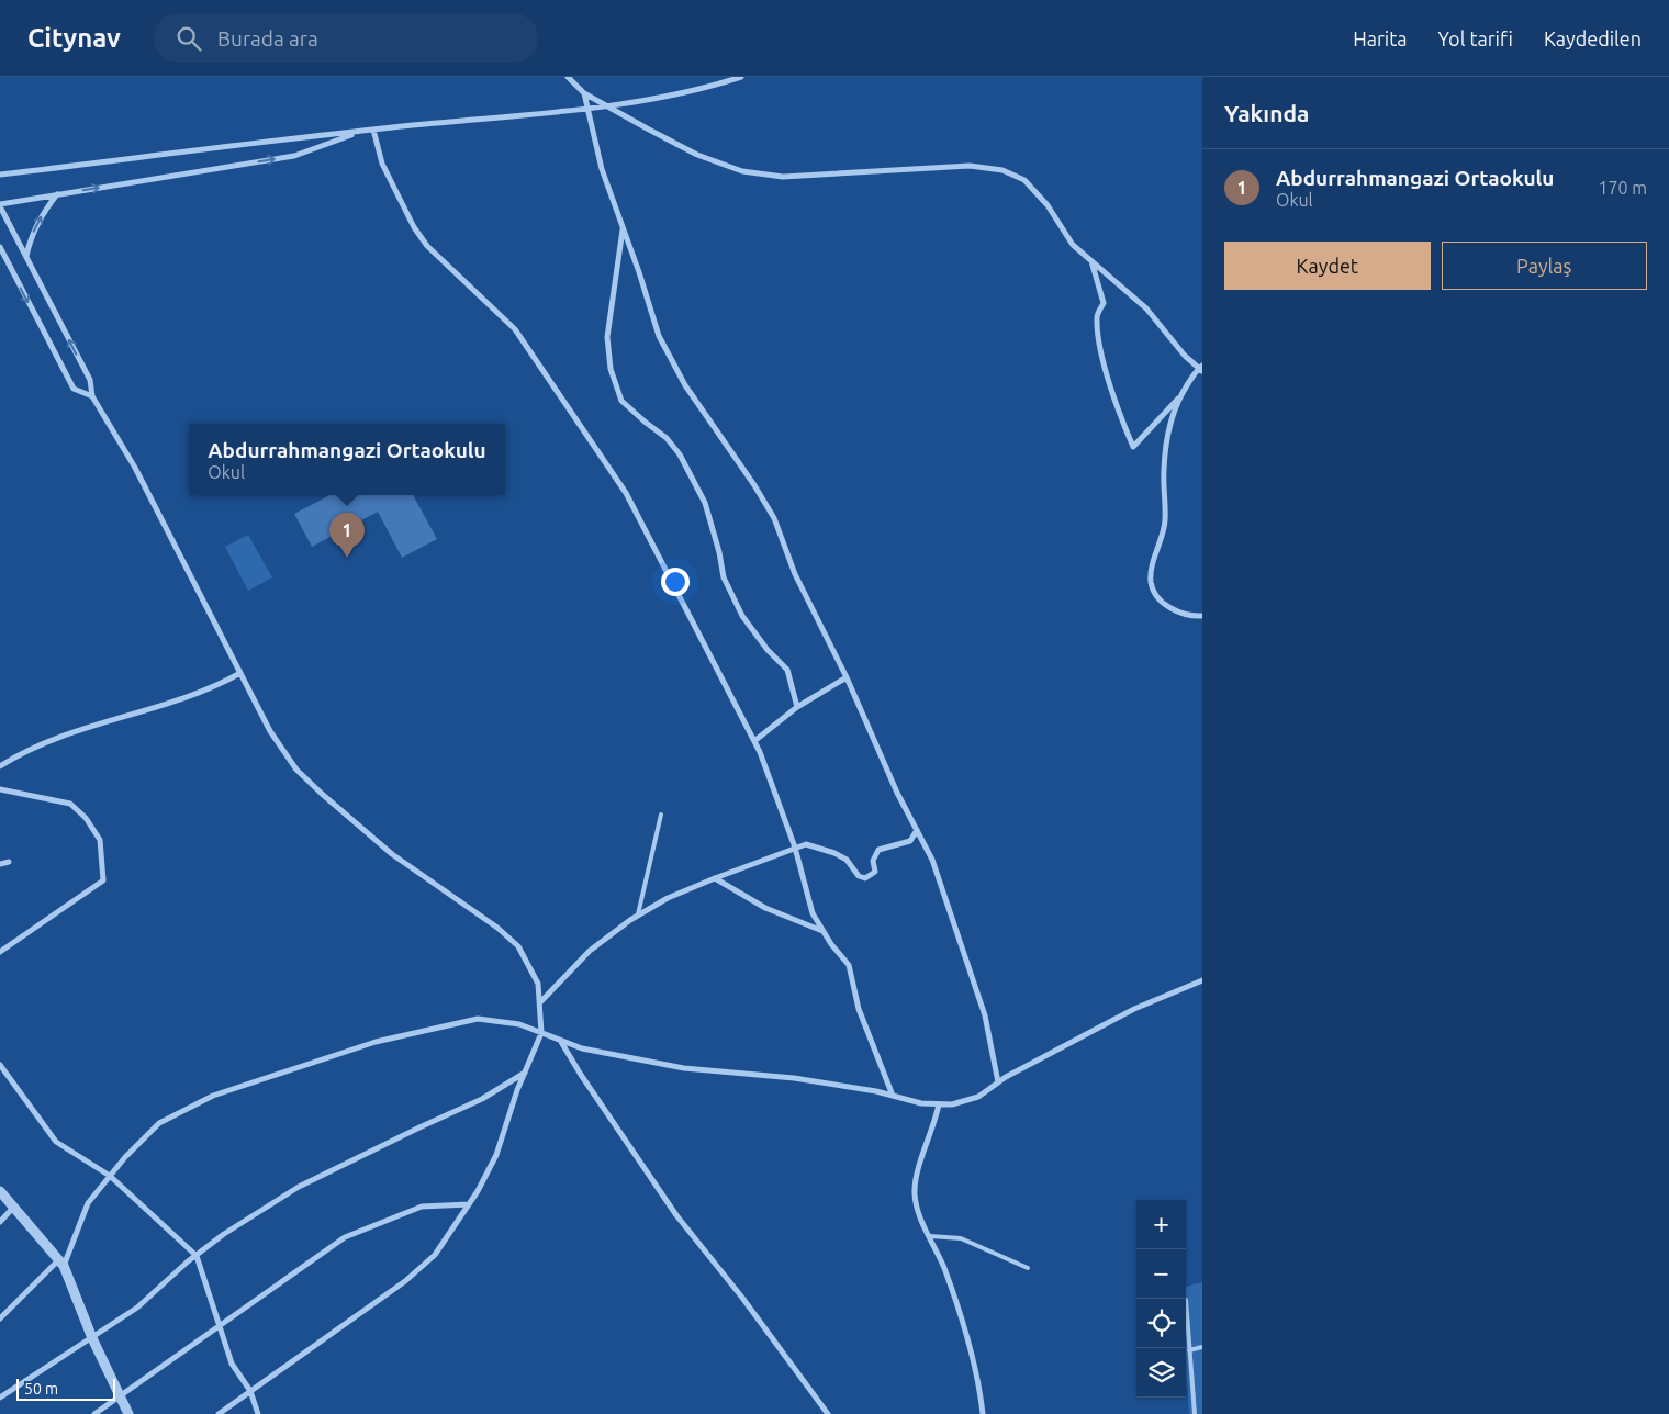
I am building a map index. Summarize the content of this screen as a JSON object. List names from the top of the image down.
{
  "scale_bar": "50 m",
  "page": {
    "header": "Citynav",
    "search": "Burada ara",
    "nav": ["Harita", "Yol tarifi", "Kaydedilen"],
    "heading": "Yakında",
    "list": [
      {
        "mark": "1",
        "name": "Abdurrahmangazi Ortaokulu",
        "note": "Okul",
        "value": "170 m"
      }
    ],
    "buttons": ["Kaydet", "Paylaş"],
    "popup": ["Abdurrahmangazi Ortaokulu", "Okul"],
    "pins": "1",
    "map_buttons": ["+", "−"],
    "scale": "50 m"
  }
}
